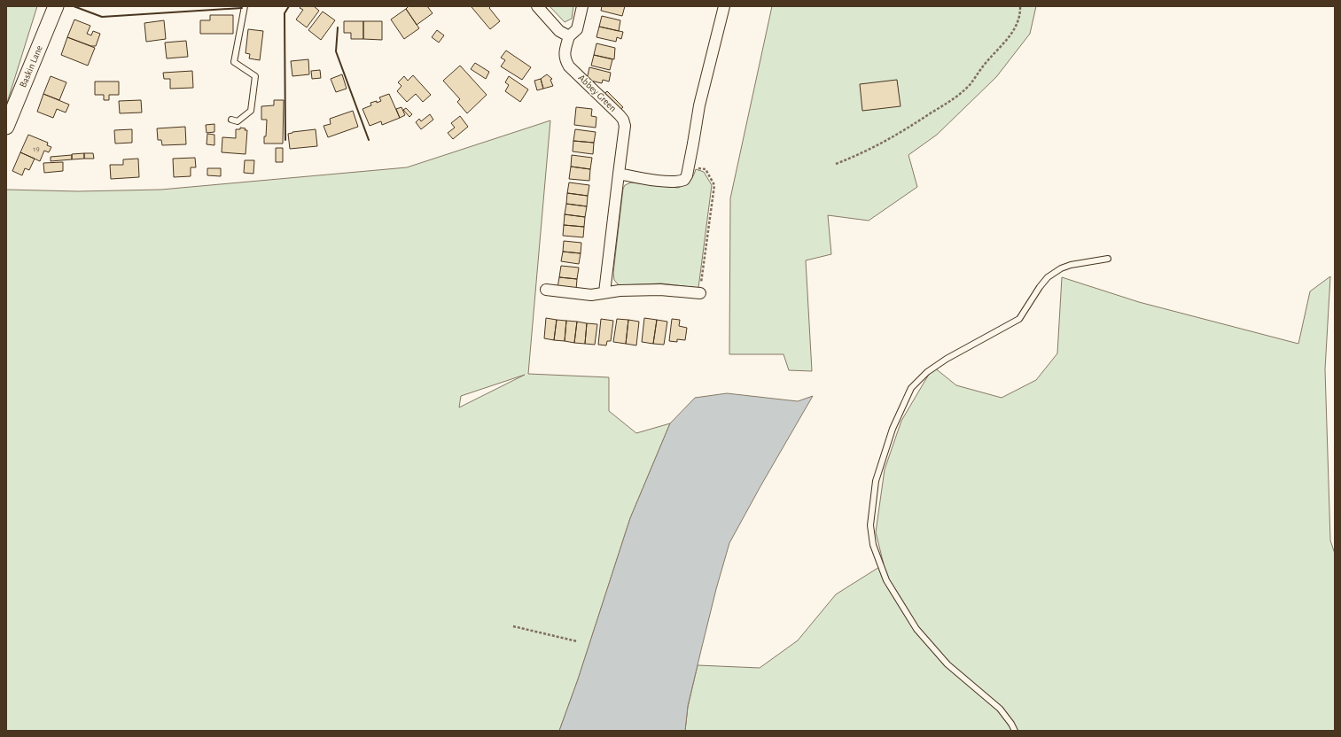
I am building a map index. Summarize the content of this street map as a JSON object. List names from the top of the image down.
{
  "streets": {
    "street": ["Baskin Lane", "Abbey Green"]
  },
  "house_numbers": ["19"]
}
